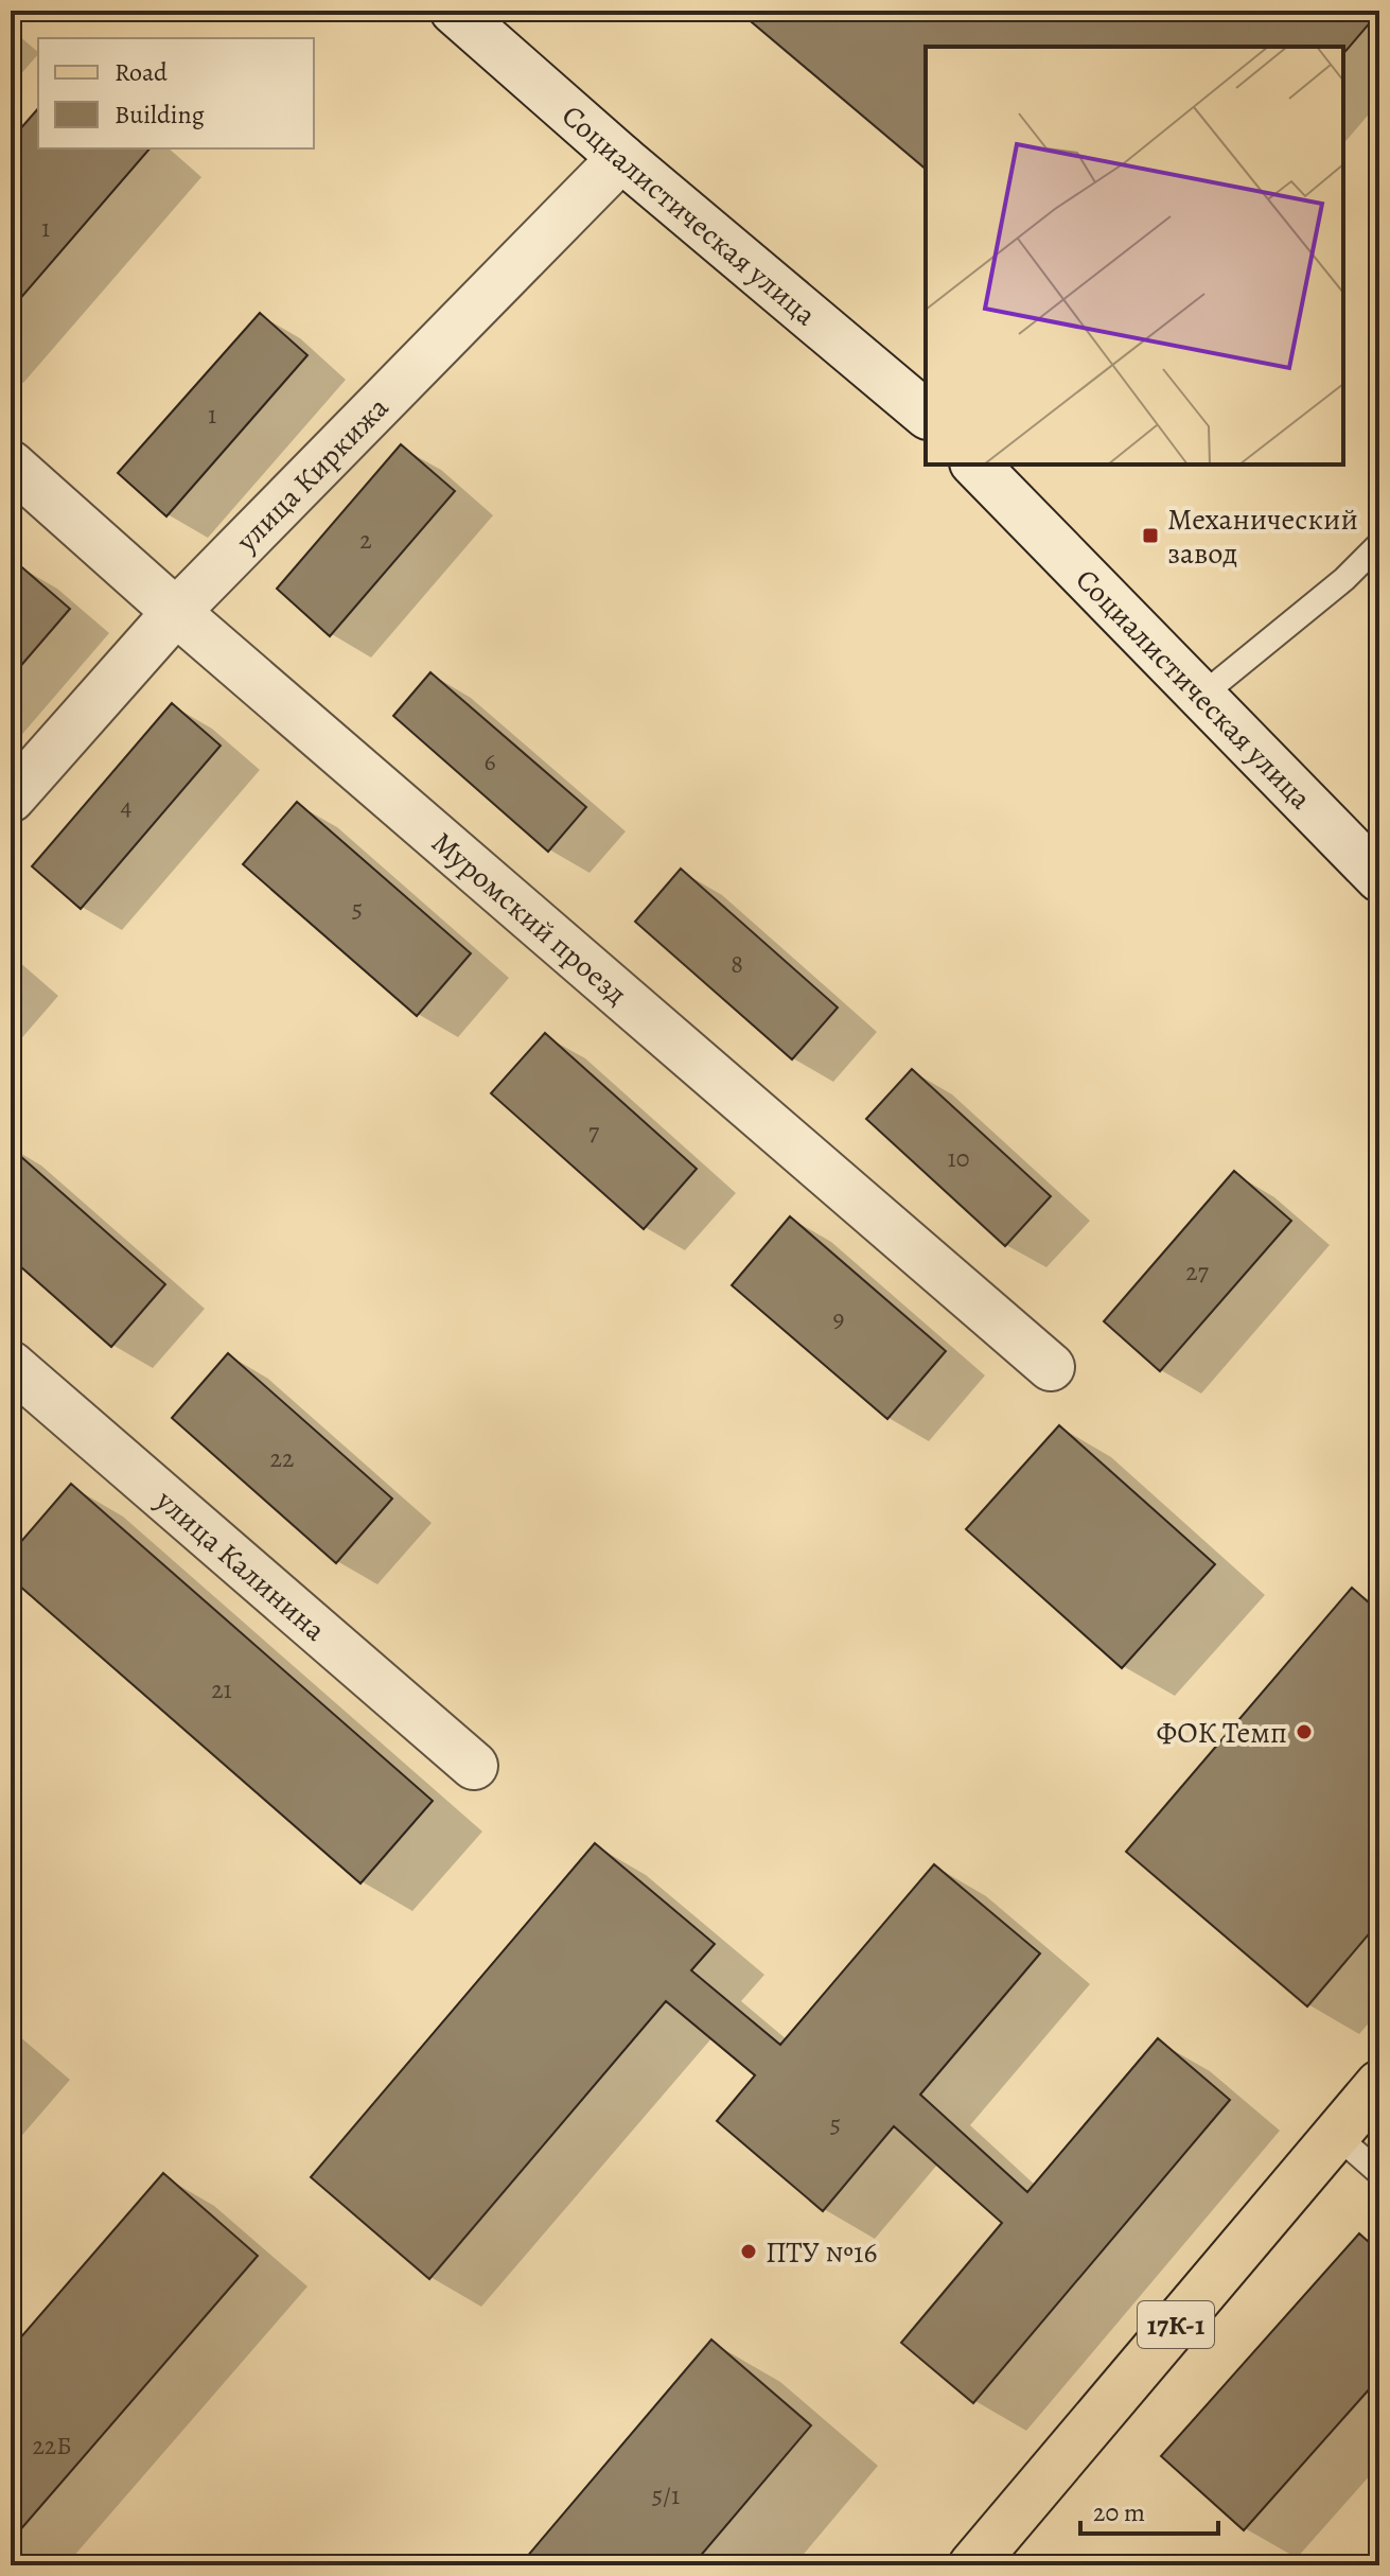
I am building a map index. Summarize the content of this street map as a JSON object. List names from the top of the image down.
{
  "streets": {
    "main road": ["17К-1"],
    "street": [
      "Социалистическая улица",
      "улица Киркижа",
      "Муромский проезд",
      "улица Калинина"
    ]
  },
  "crossings": [
    ["Социалистическая улица", "улица Киркижа"],
    ["улица Киркижа", "Муромский проезд"]
  ],
  "places": {
    "transit": ["Механический завод"],
    "other": ["ФОК Темп", "ПТУ №16"]
  },
  "house_numbers": [
    "1",
    "1",
    "2",
    "6",
    "4",
    "5",
    "8",
    "7",
    "10",
    "27",
    "9",
    "22",
    "21",
    "5",
    "22Б",
    "5/1"
  ],
  "legend": ["Road", "Building"],
  "scale_bar": "20 m"
}
